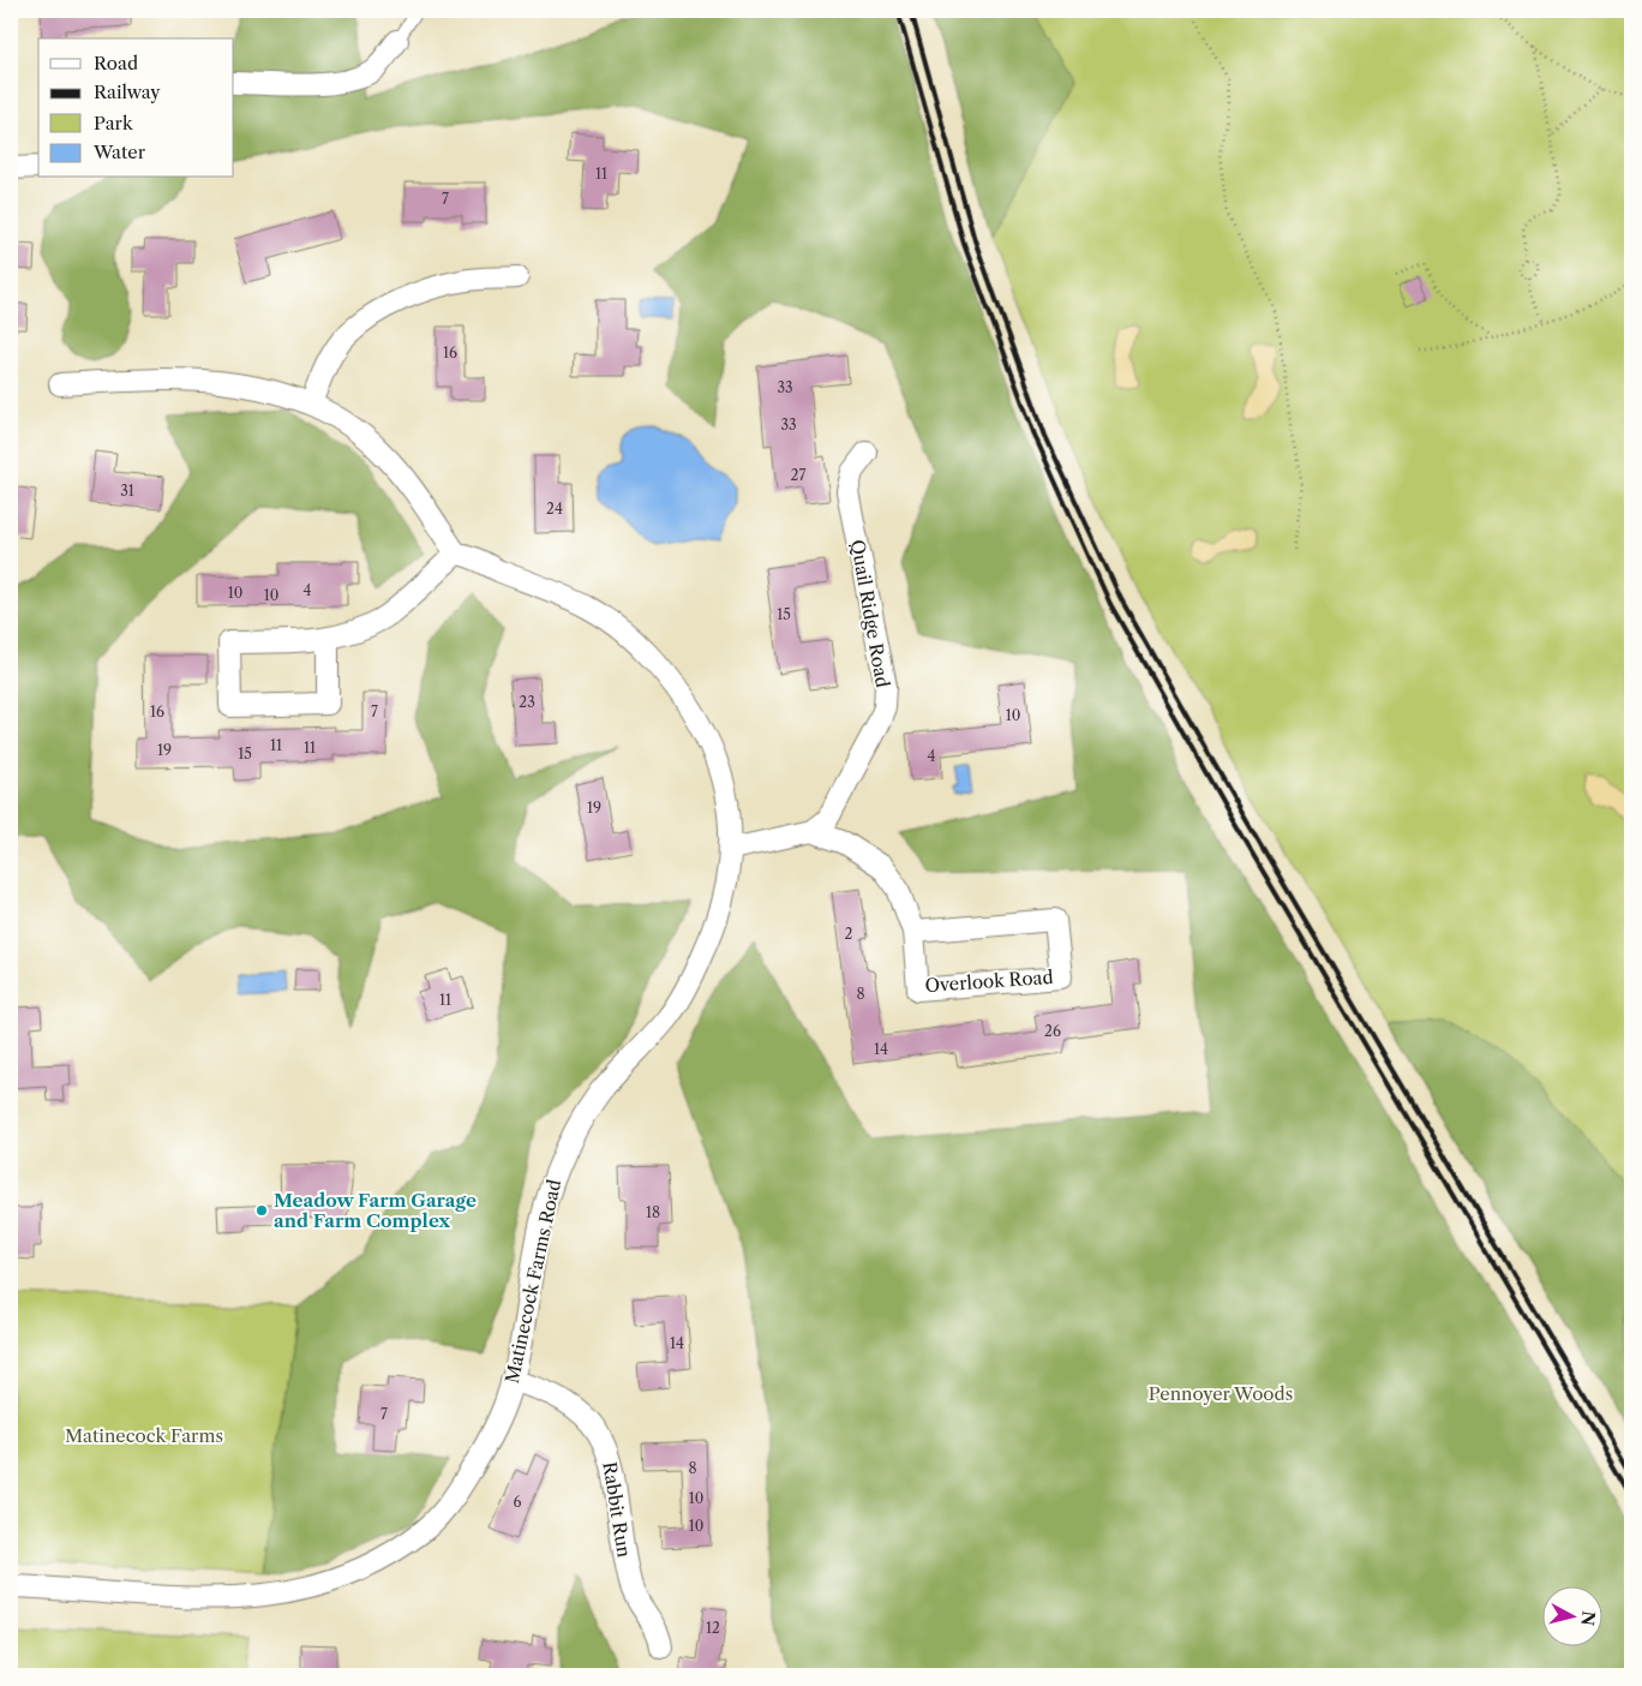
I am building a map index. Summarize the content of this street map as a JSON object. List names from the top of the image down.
{
  "streets": {
    "street": [
      "Quail Ridge Road",
      "Overlook Road",
      "Matinecock Farms Road",
      "Rabbit Run"
    ]
  },
  "crossings": [
    ["Quail Ridge Road", "Overlook Road"],
    ["Matinecock Farms Road", "Rabbit Run"]
  ],
  "parks": ["Pennoyer Woods", "Matinecock Farms"],
  "places": ["Meadow Farm Garage and Farm Complex"],
  "house_numbers": [
    "11",
    "7",
    "16",
    "33",
    "33",
    "27",
    "31",
    "24",
    "4",
    "10",
    "10",
    "15",
    "23",
    "16",
    "7",
    "10",
    "11",
    "11",
    "19",
    "15",
    "4",
    "19",
    "2",
    "8",
    "11",
    "26",
    "14",
    "18",
    "14",
    "7",
    "8",
    "10",
    "6",
    "10",
    "12"
  ],
  "legend": [
    "Road",
    "Railway",
    "Park",
    "Water"
  ],
  "north": "right"
}
